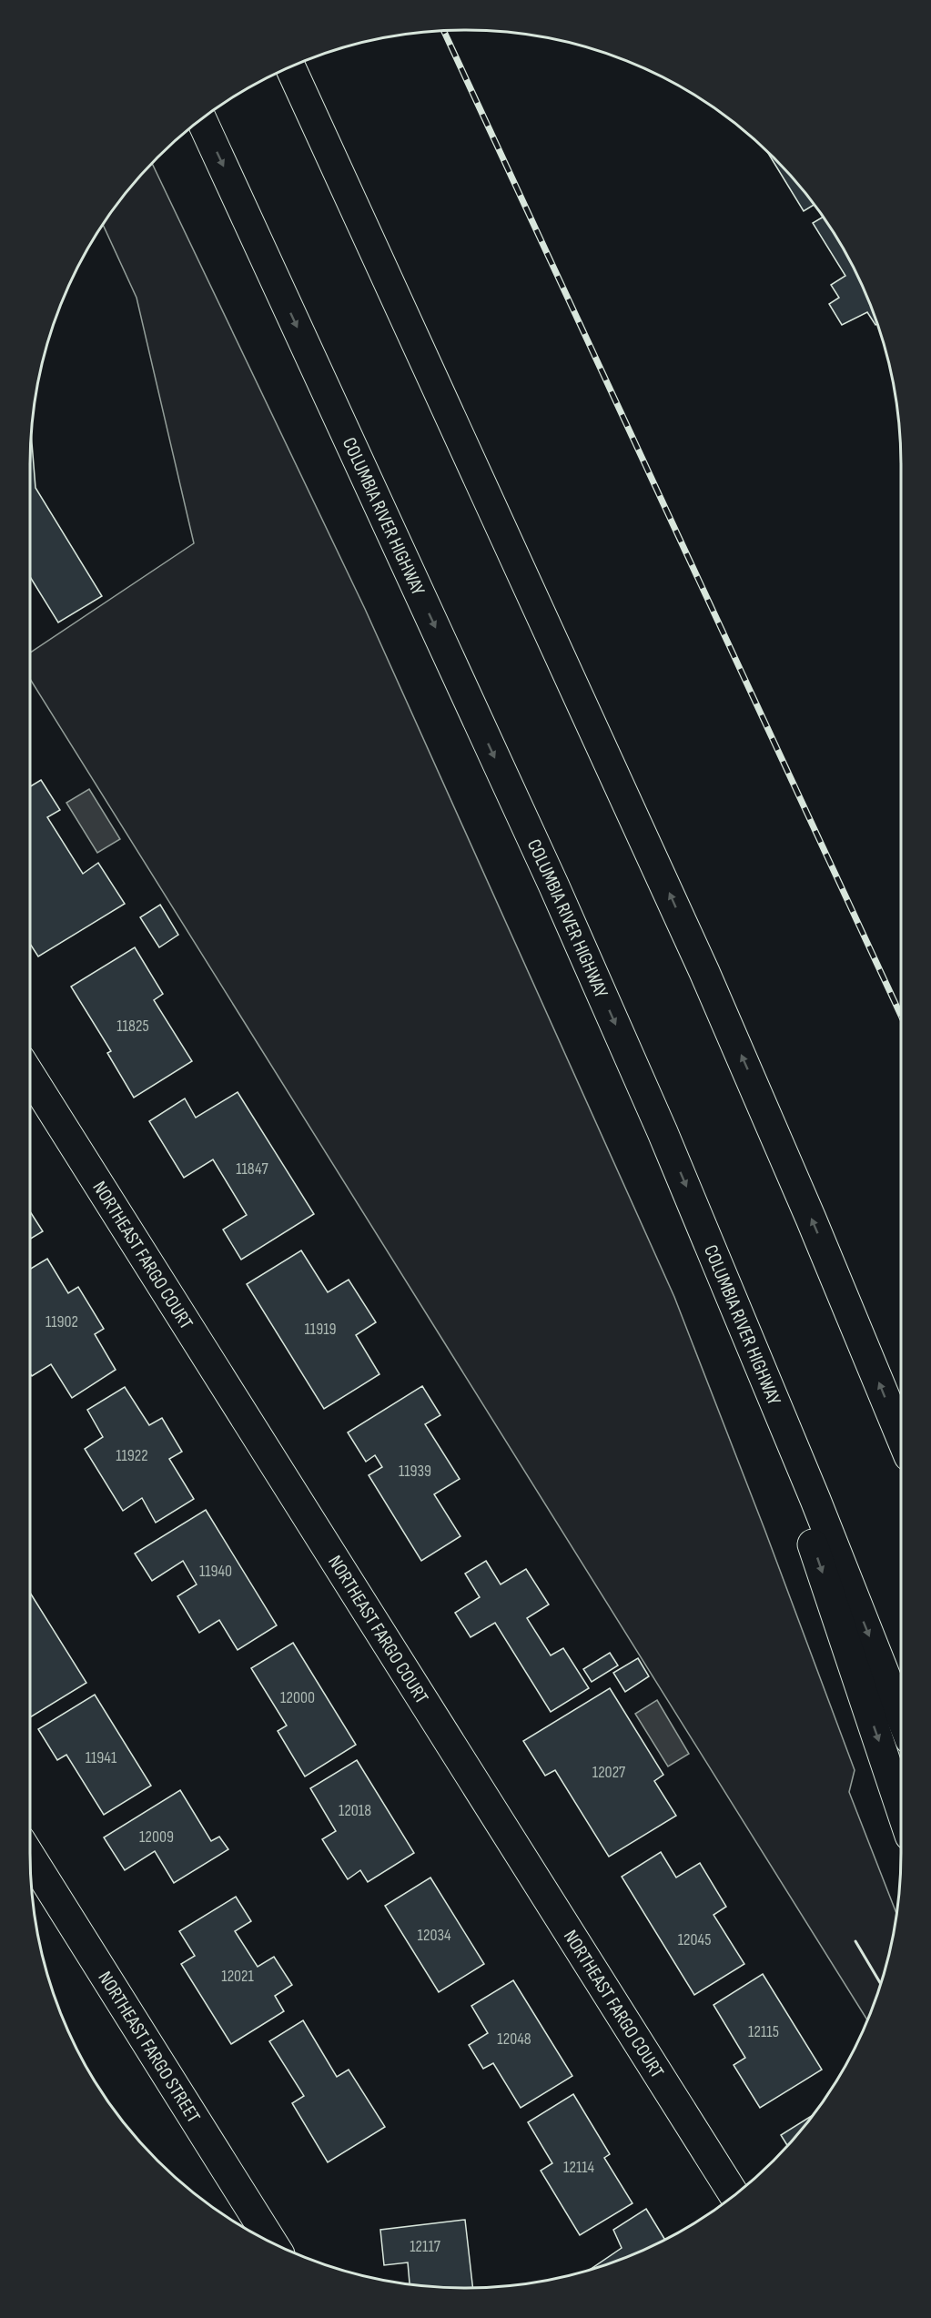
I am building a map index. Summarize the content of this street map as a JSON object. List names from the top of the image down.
{
  "streets": {
    "main road": ["COLUMBIA RIVER HIGHWAY", "NORTHEAST FARGO COURT", "NORTHEAST FARGO STREET"]
  },
  "house_numbers": [
    "11825",
    "11847",
    "11902",
    "11919",
    "11922",
    "11939",
    "11940",
    "12000",
    "11941",
    "12027",
    "12018",
    "12009",
    "12034",
    "12045",
    "12021",
    "12115",
    "12048",
    "12114",
    "12117"
  ]
}
